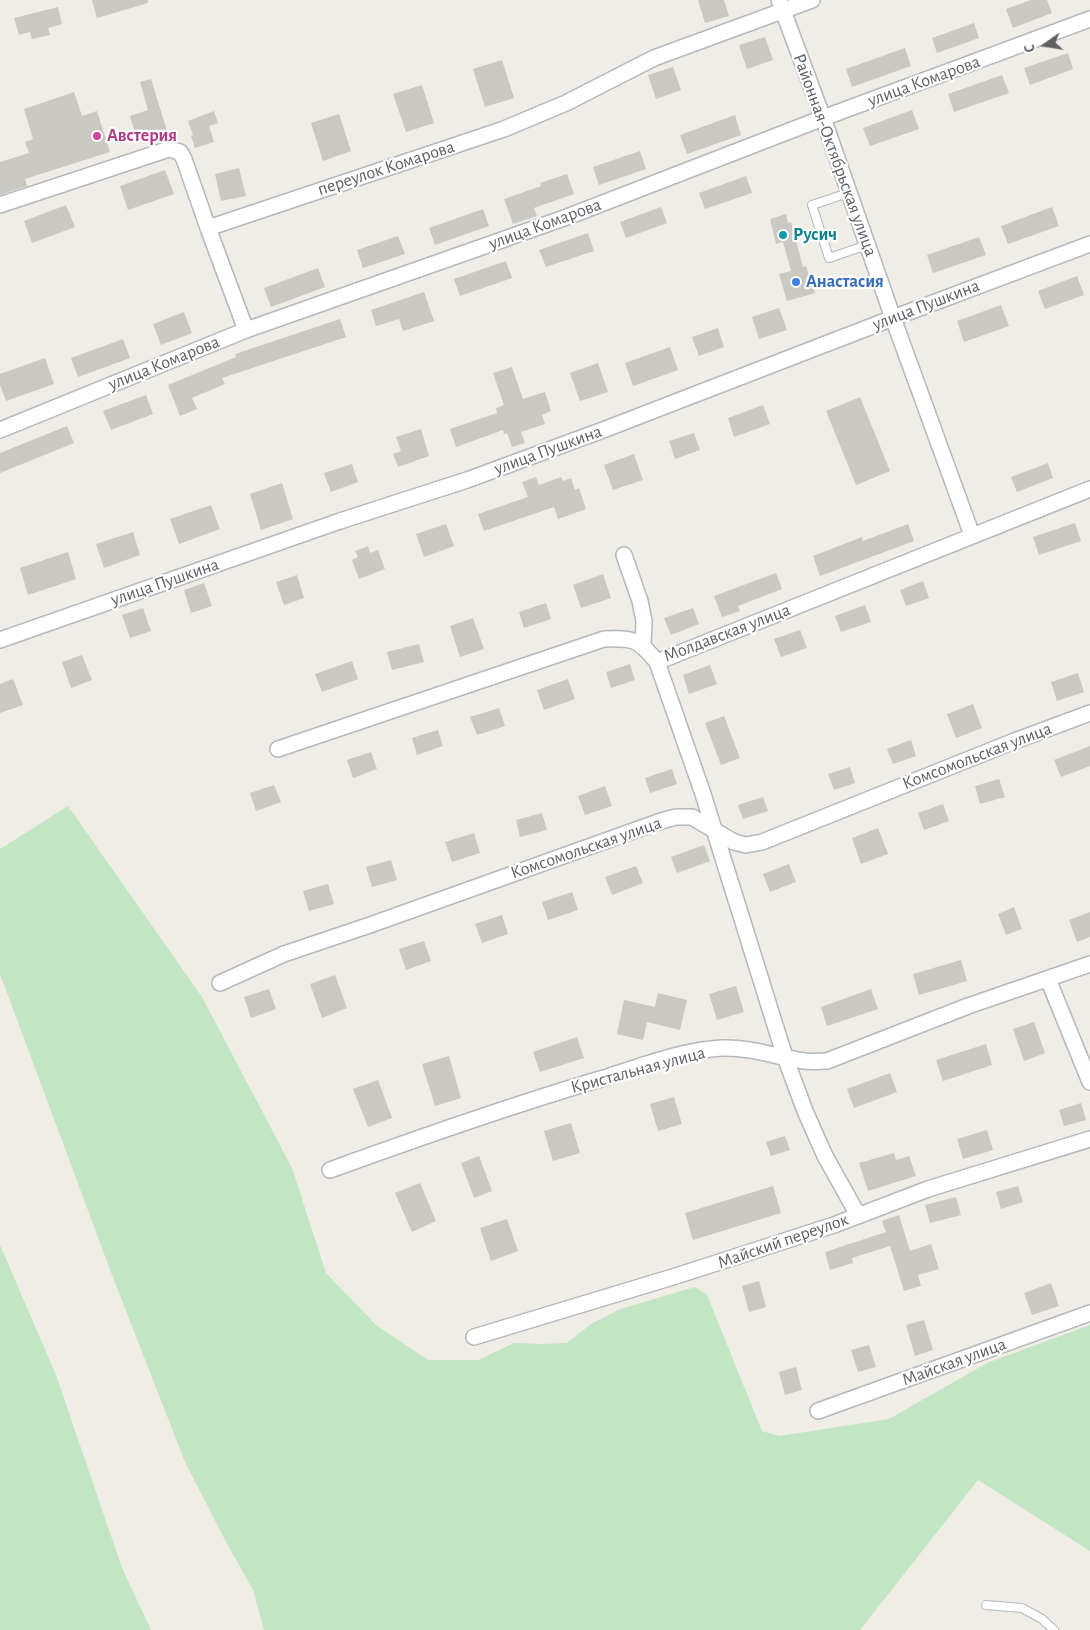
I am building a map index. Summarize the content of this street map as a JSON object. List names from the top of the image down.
{
  "streets": {
    "street": [
      "улица Комарова",
      "Районная-Октябрьская улица",
      "переулок Комарова",
      "улица Пушкина",
      "Молдавская улица",
      "Комсомольская улица",
      "Кристальная улица",
      "Майский переулок",
      "Майская улица"
    ]
  },
  "crossings": [
    ["улица Комарова", "Районная-Октябрьская улица"],
    ["Районная-Октябрьская улица", "переулок Комарова"],
    ["Районная-Октябрьская улица", "улица Пушкина"],
    ["Районная-Октябрьская улица", "Молдавская улица"]
  ],
  "places": ["Австерия", "Русич", "Анастасия"],
  "north": "left"
}
